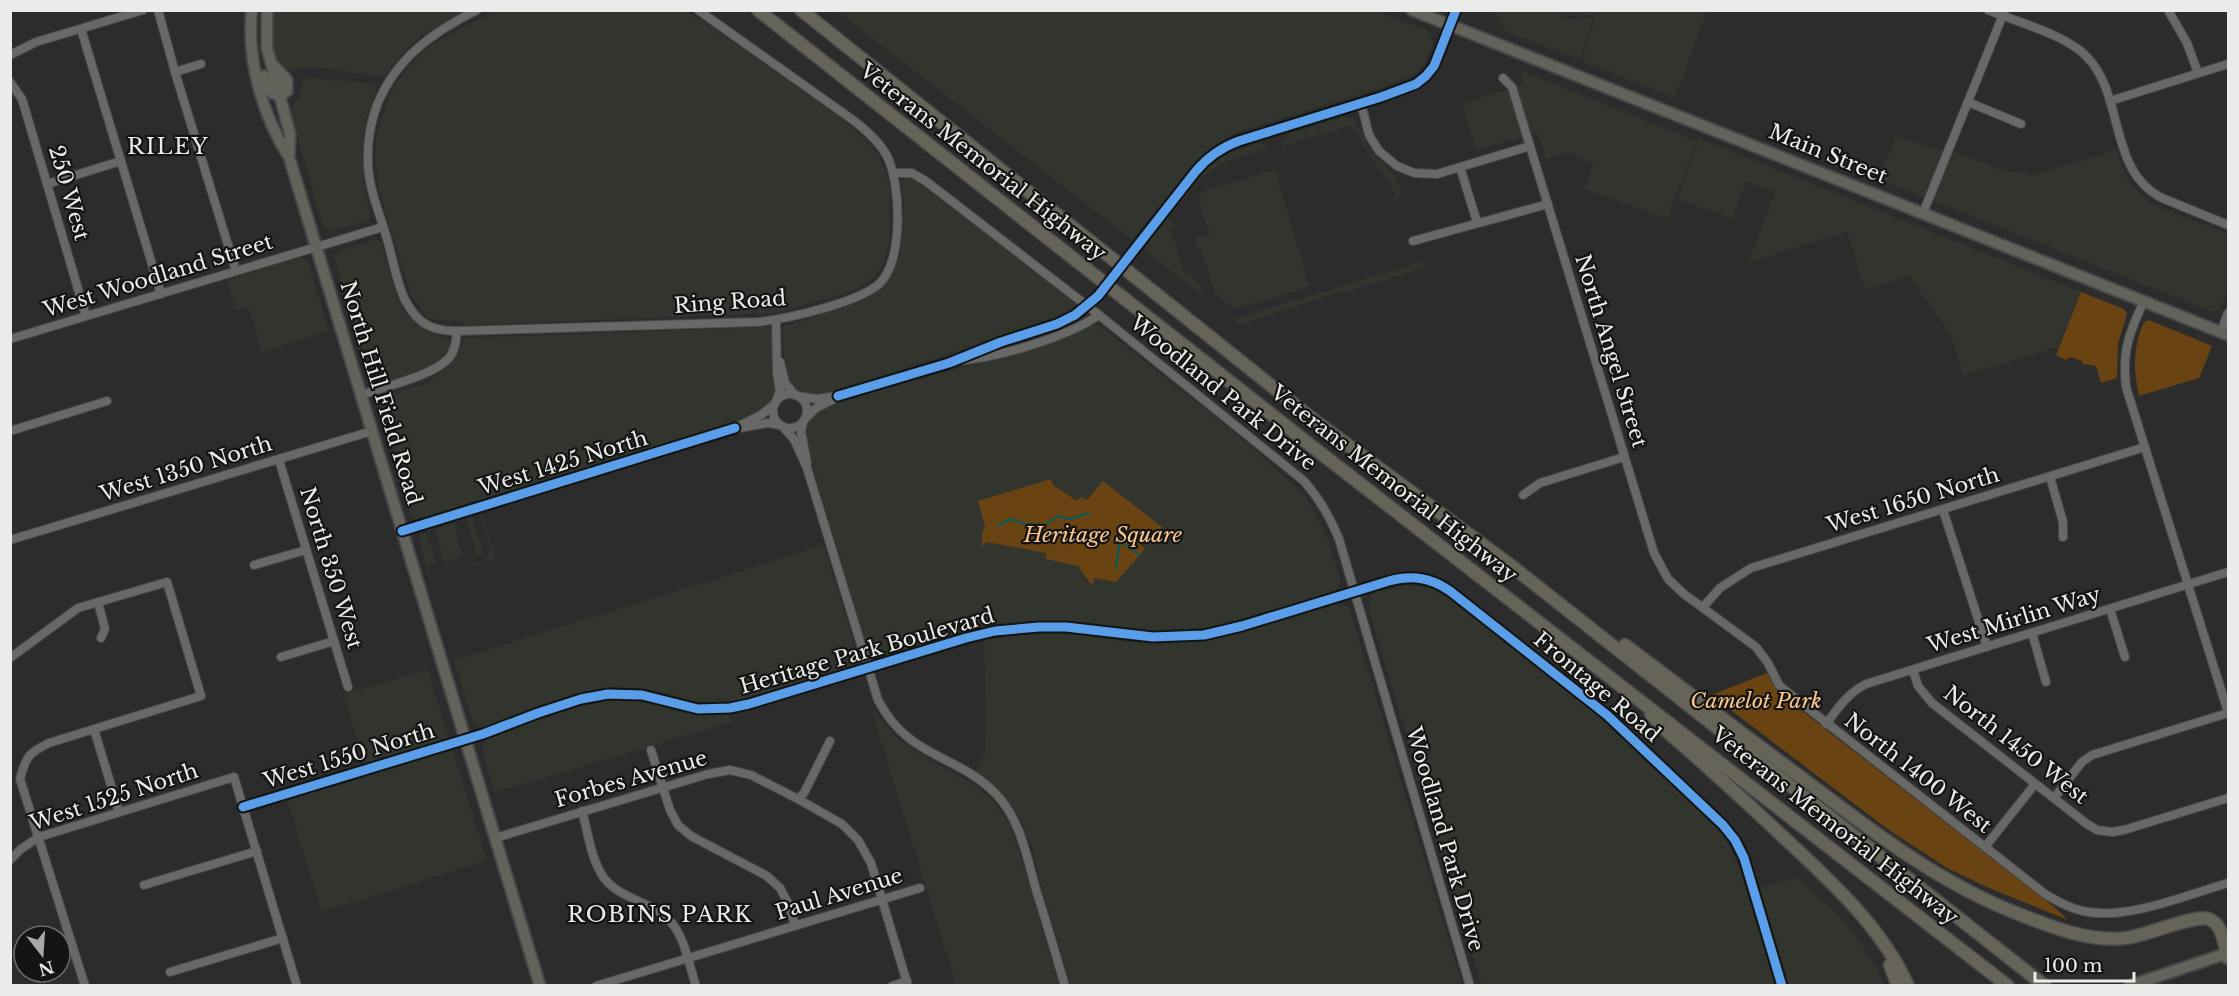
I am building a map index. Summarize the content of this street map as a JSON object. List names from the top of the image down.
{
  "streets": {
    "highway": ["Veterans Memorial Highway"],
    "main road": ["Main Street", "North Hill Field Road"],
    "street": [
      "250 West",
      "West Woodland Street",
      "Ring Road",
      "North Angel Street",
      "Woodland Park Drive",
      "West 1425 North",
      "West 1350 North",
      "West 1650 North",
      "North 350 West",
      "West Mirlin Way",
      "Heritage Park Boulevard",
      "Frontage Road",
      "North 1450 West",
      "West 1550 North",
      "North 1400 West",
      "Forbes Avenue",
      "West 1525 North",
      "Paul Avenue"
    ]
  },
  "crossings": [
    ["250 West", "West Woodland Street"],
    ["West Woodland Street", "Ring Road"],
    ["West Woodland Street", "North Hill Field Road"],
    ["Ring Road", "Woodland Park Drive"],
    ["North Angel Street", "North 1400 West"],
    ["North Hill Field Road", "West 1425 North"],
    ["North Hill Field Road", "West 1350 North"],
    ["North Hill Field Road", "Heritage Park Boulevard"],
    ["North Hill Field Road", "West 1550 North"],
    ["North Hill Field Road", "Forbes Avenue"],
    ["Woodland Park Drive", "Heritage Park Boulevard"],
    ["West 1350 North", "North 350 West"],
    ["West 1650 North", "North 1400 West"],
    ["West Mirlin Way", "North 1450 West"],
    ["West Mirlin Way", "North 1400 West"],
    ["Heritage Park Boulevard", "Frontage Road"],
    ["Heritage Park Boulevard", "West 1550 North"],
    ["West 1550 North", "West 1525 North"],
    ["Forbes Avenue", "Paul Avenue"]
  ],
  "districts": ["RILEY", "ROBINS PARK"],
  "parks": ["Heritage Square", "Camelot Park"],
  "scale_bar": "100 m",
  "north": "bottom"
}
